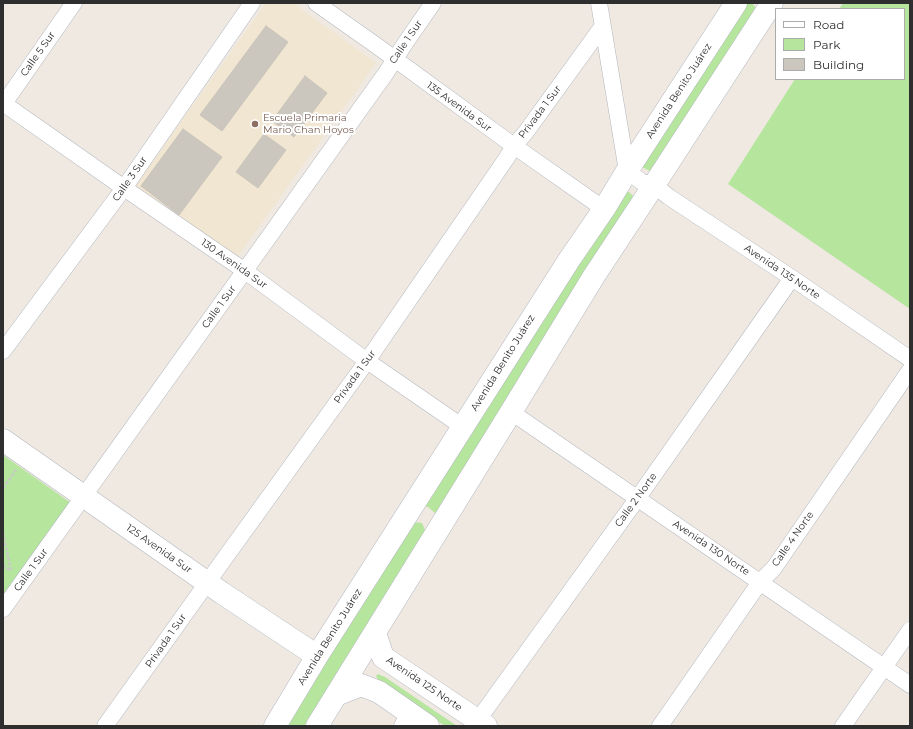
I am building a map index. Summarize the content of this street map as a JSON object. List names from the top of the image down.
{
  "streets": {
    "main road": ["Avenida Benito Juárez", "125 Avenida Sur", "Avenida 125 Norte"],
    "street": [
      "Calle 1 Sur",
      "Calle 5 Sur",
      "135 Avenida Sur",
      "Privada 1 Sur",
      "Calle 3 Sur",
      "130 Avenida Sur",
      "Avenida 135 Norte",
      "Calle 2 Norte",
      "Calle 4 Norte",
      "Avenida 130 Norte"
    ]
  },
  "crossings": [
    ["Calle 1 Sur", "135 Avenida Sur"],
    ["Calle 1 Sur", "130 Avenida Sur"],
    ["Calle 1 Sur", "125 Avenida Sur"],
    ["Calle 5 Sur", "130 Avenida Sur"],
    ["Avenida Benito Juárez", "135 Avenida Sur"],
    ["Avenida Benito Juárez", "130 Avenida Sur"],
    ["Avenida Benito Juárez", "Avenida 135 Norte"],
    ["Avenida Benito Juárez", "125 Avenida Sur"],
    ["135 Avenida Sur", "Privada 1 Sur"],
    ["Privada 1 Sur", "130 Avenida Sur"],
    ["Privada 1 Sur", "125 Avenida Sur"],
    ["Calle 3 Sur", "130 Avenida Sur"],
    ["Avenida 135 Norte", "Calle 2 Norte"],
    ["Calle 2 Norte", "Avenida 130 Norte"],
    ["Calle 2 Norte", "Avenida 125 Norte"],
    ["Calle 4 Norte", "Avenida 130 Norte"]
  ],
  "places": ["Escuela Primaria Mario Chan Hoyos"],
  "legend": ["Road", "Park", "Building"]
}
